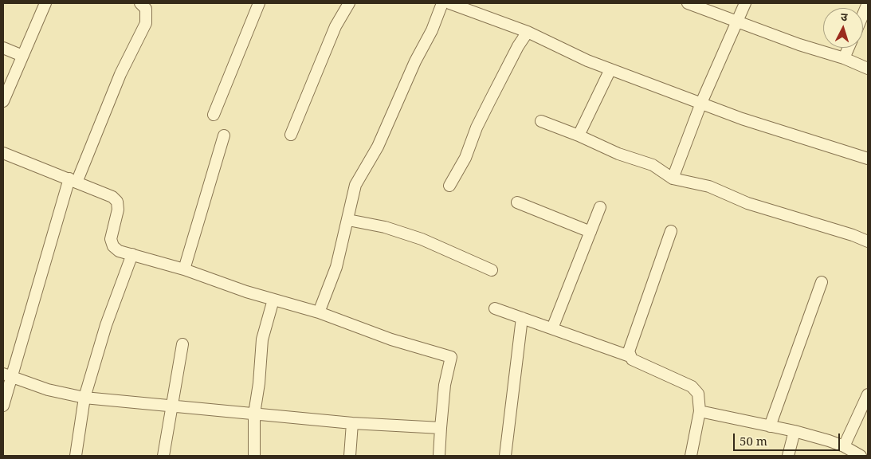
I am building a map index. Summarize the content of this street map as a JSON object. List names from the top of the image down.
{
  "scale_bar": "50 m",
  "north": "top"
}
